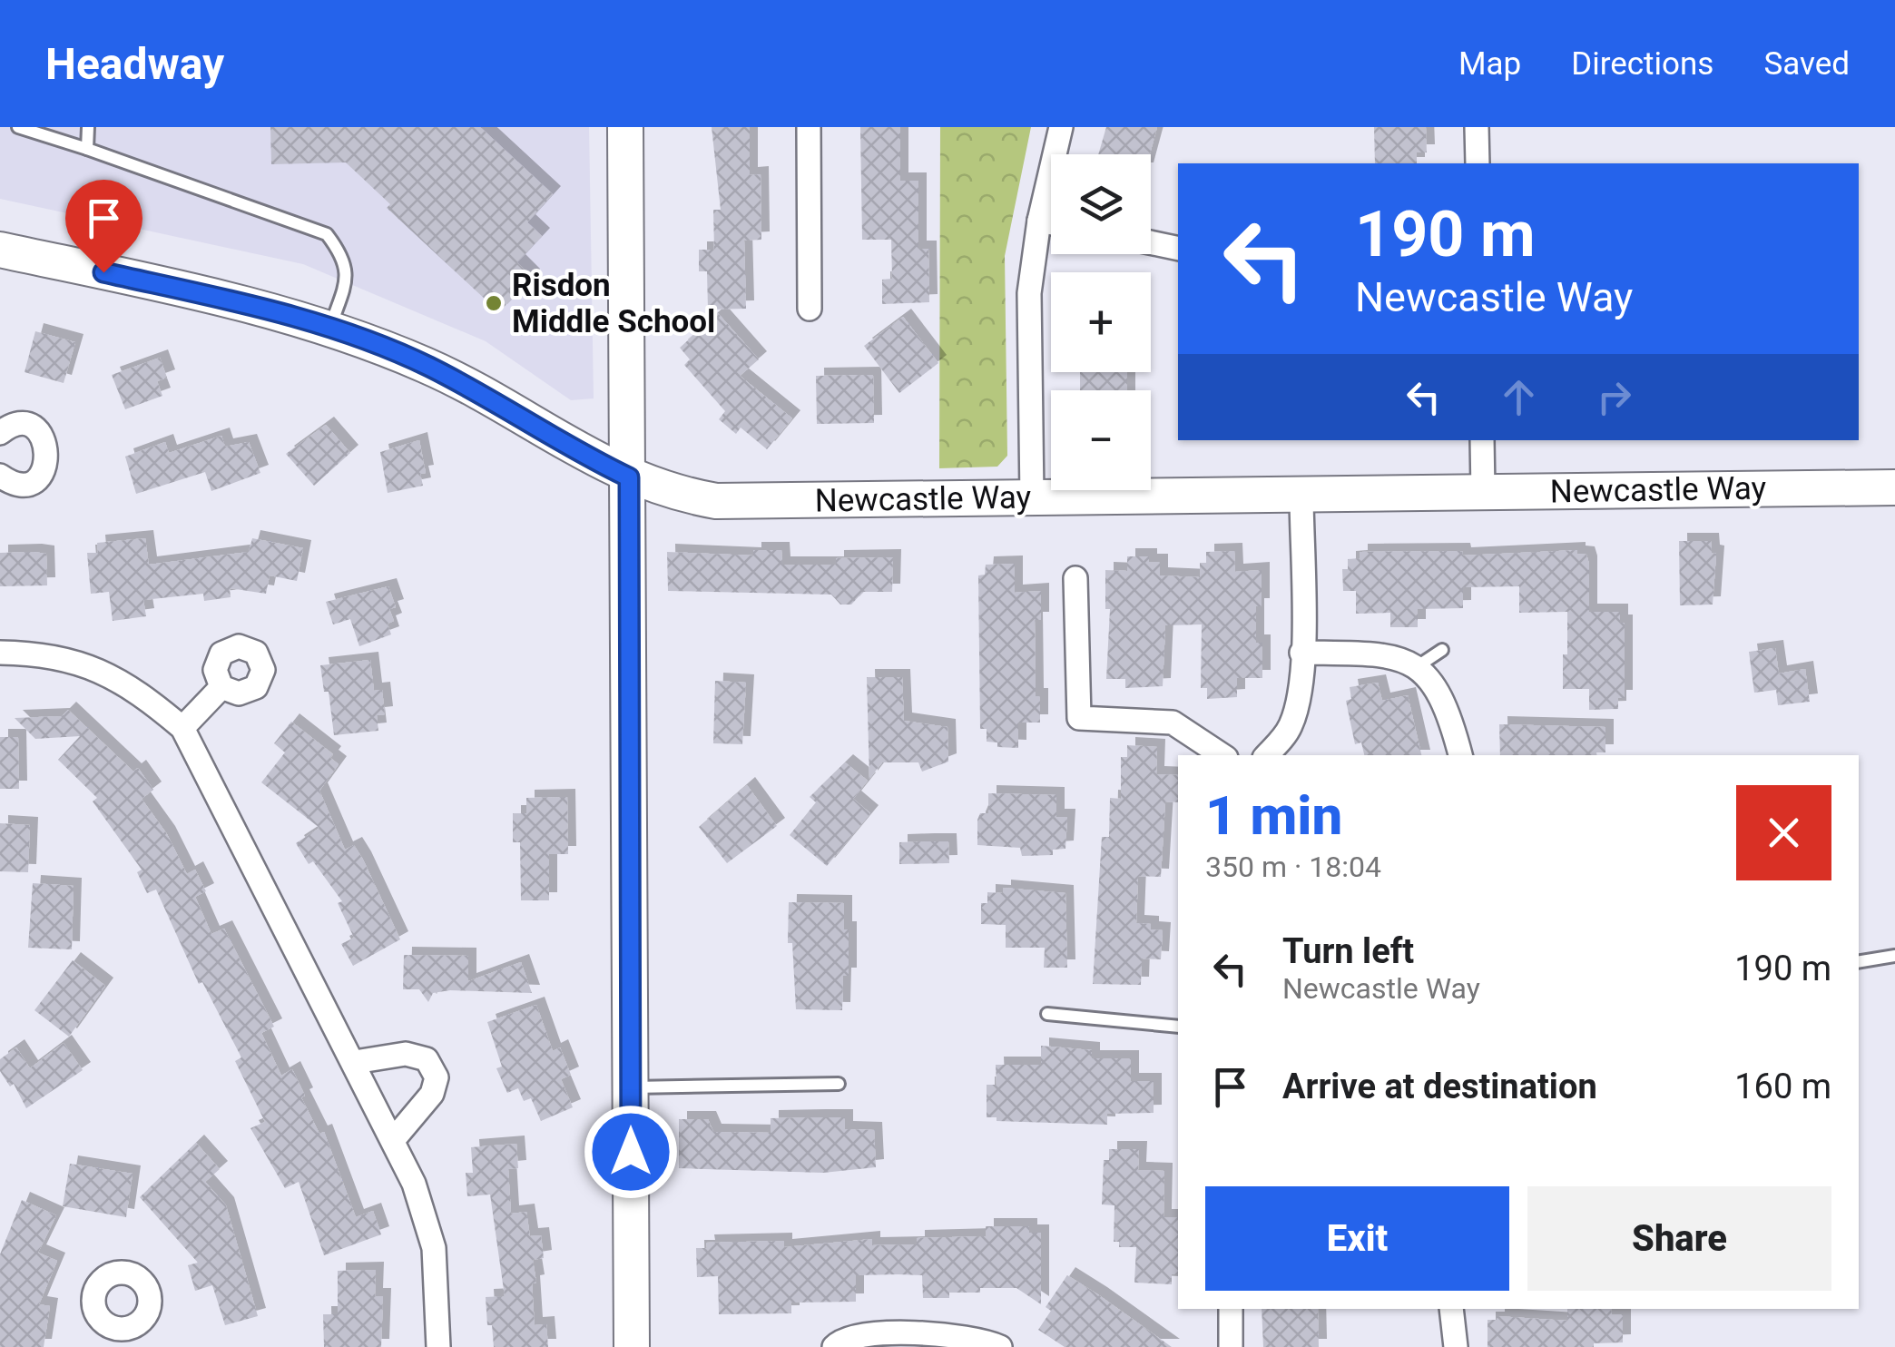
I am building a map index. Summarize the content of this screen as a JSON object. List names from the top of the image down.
{
  "streets": {
    "main road": ["Newcastle Way"]
  },
  "places": ["Risdon Middle School"],
  "page": {
    "header": "Headway",
    "nav": ["Map", "Directions", "Saved"],
    "map_buttons": ["+", "−"],
    "turn": ["190 m", "Newcastle Way"],
    "heading": ["1 min", "350 m · 18:04"],
    "list": [
      {
        "name": "Turn left",
        "note": "Newcastle Way",
        "value": "190 m"
      },
      {
        "name": "Arrive at destination",
        "value": "160 m"
      }
    ],
    "buttons": ["Exit", "Share"]
  }
}
